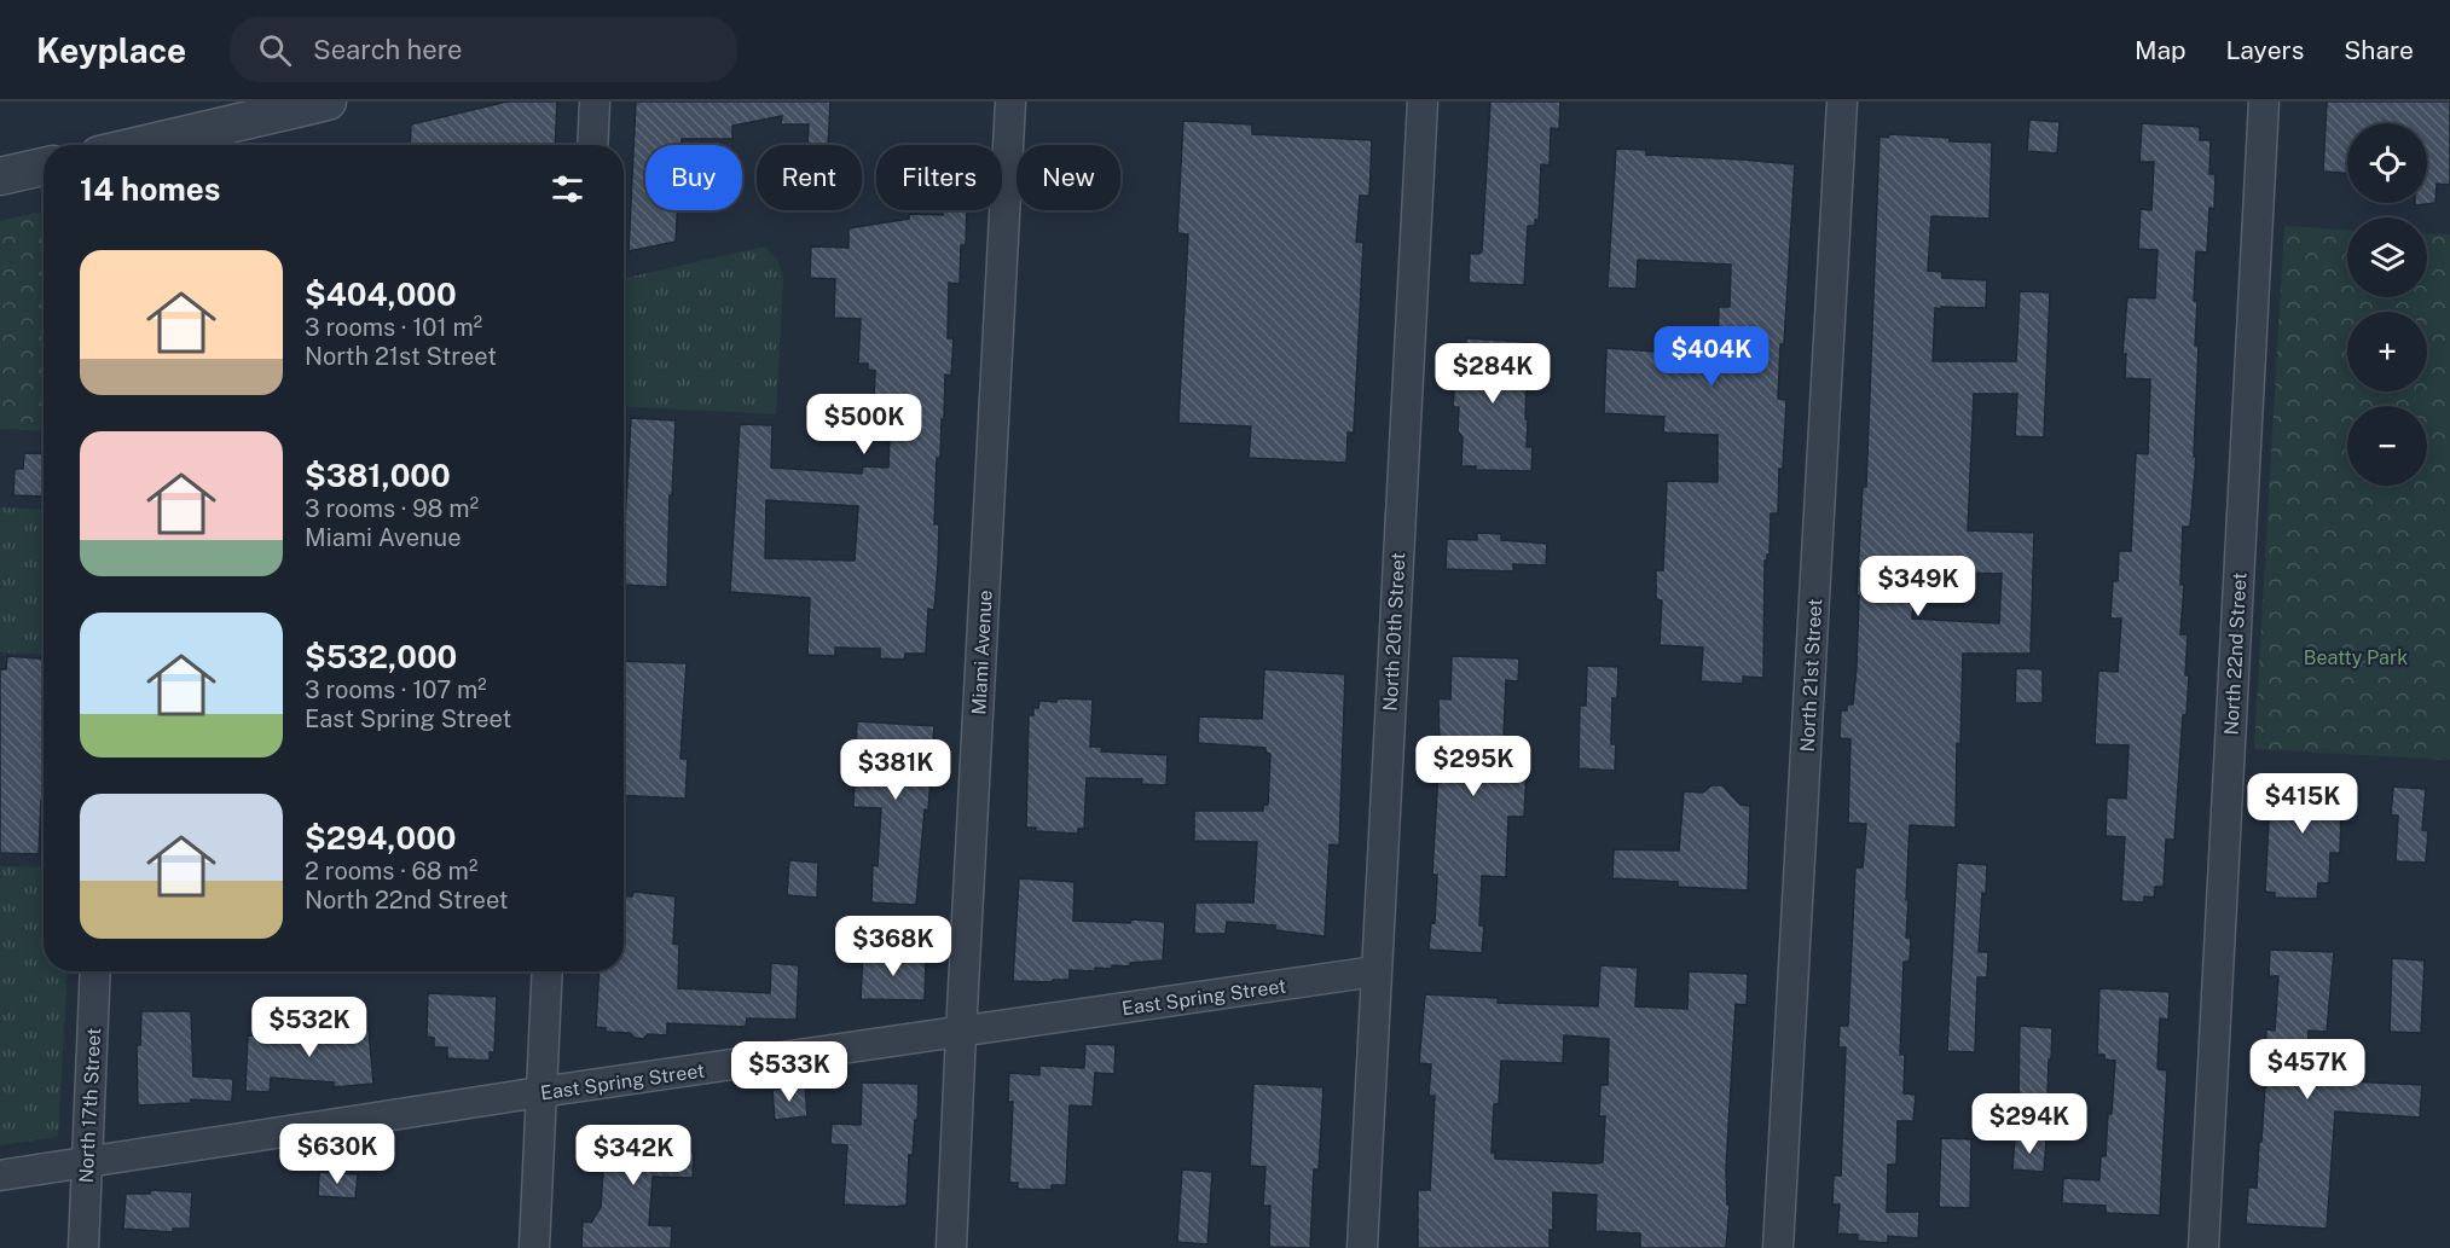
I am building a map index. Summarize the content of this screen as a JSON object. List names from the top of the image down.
{
  "streets": {
    "street": [
      "North 20th Street",
      "Miami Avenue",
      "North 22nd Street",
      "North 21st Street",
      "East Spring Street",
      "North 17th Street"
    ]
  },
  "crossings": [
    ["North 20th Street", "East Spring Street"],
    ["Miami Avenue", "East Spring Street"],
    ["East Spring Street", "North 17th Street"]
  ],
  "parks": ["Beatty Park"],
  "page": {
    "header": "Keyplace",
    "search": "Search here",
    "nav": ["Map", "Layers", "Share"],
    "map_buttons": ["+", "−"],
    "chip": [
      "Buy",
      "Rent",
      "Filters",
      "New"
    ],
    "heading": "14 homes",
    "list": [
      {
        "name": "$404,000",
        "note": "3 rooms · 101 m² · North 21st Street"
      },
      {
        "name": "$381,000",
        "note": "3 rooms · 98 m² · Miami Avenue"
      },
      {
        "name": "$532,000",
        "note": "3 rooms · 107 m² · East Spring Street"
      },
      {
        "name": "$294,000",
        "note": "2 rooms · 68 m² · North 22nd Street"
      }
    ],
    "price": [
      "$404K",
      "$284K",
      "$500K",
      "$349K",
      "$295K",
      "$381K",
      "$415K",
      "$368K",
      "$532K",
      "$457K",
      "$533K",
      "$294K",
      "$630K",
      "$342K"
    ]
  }
}
